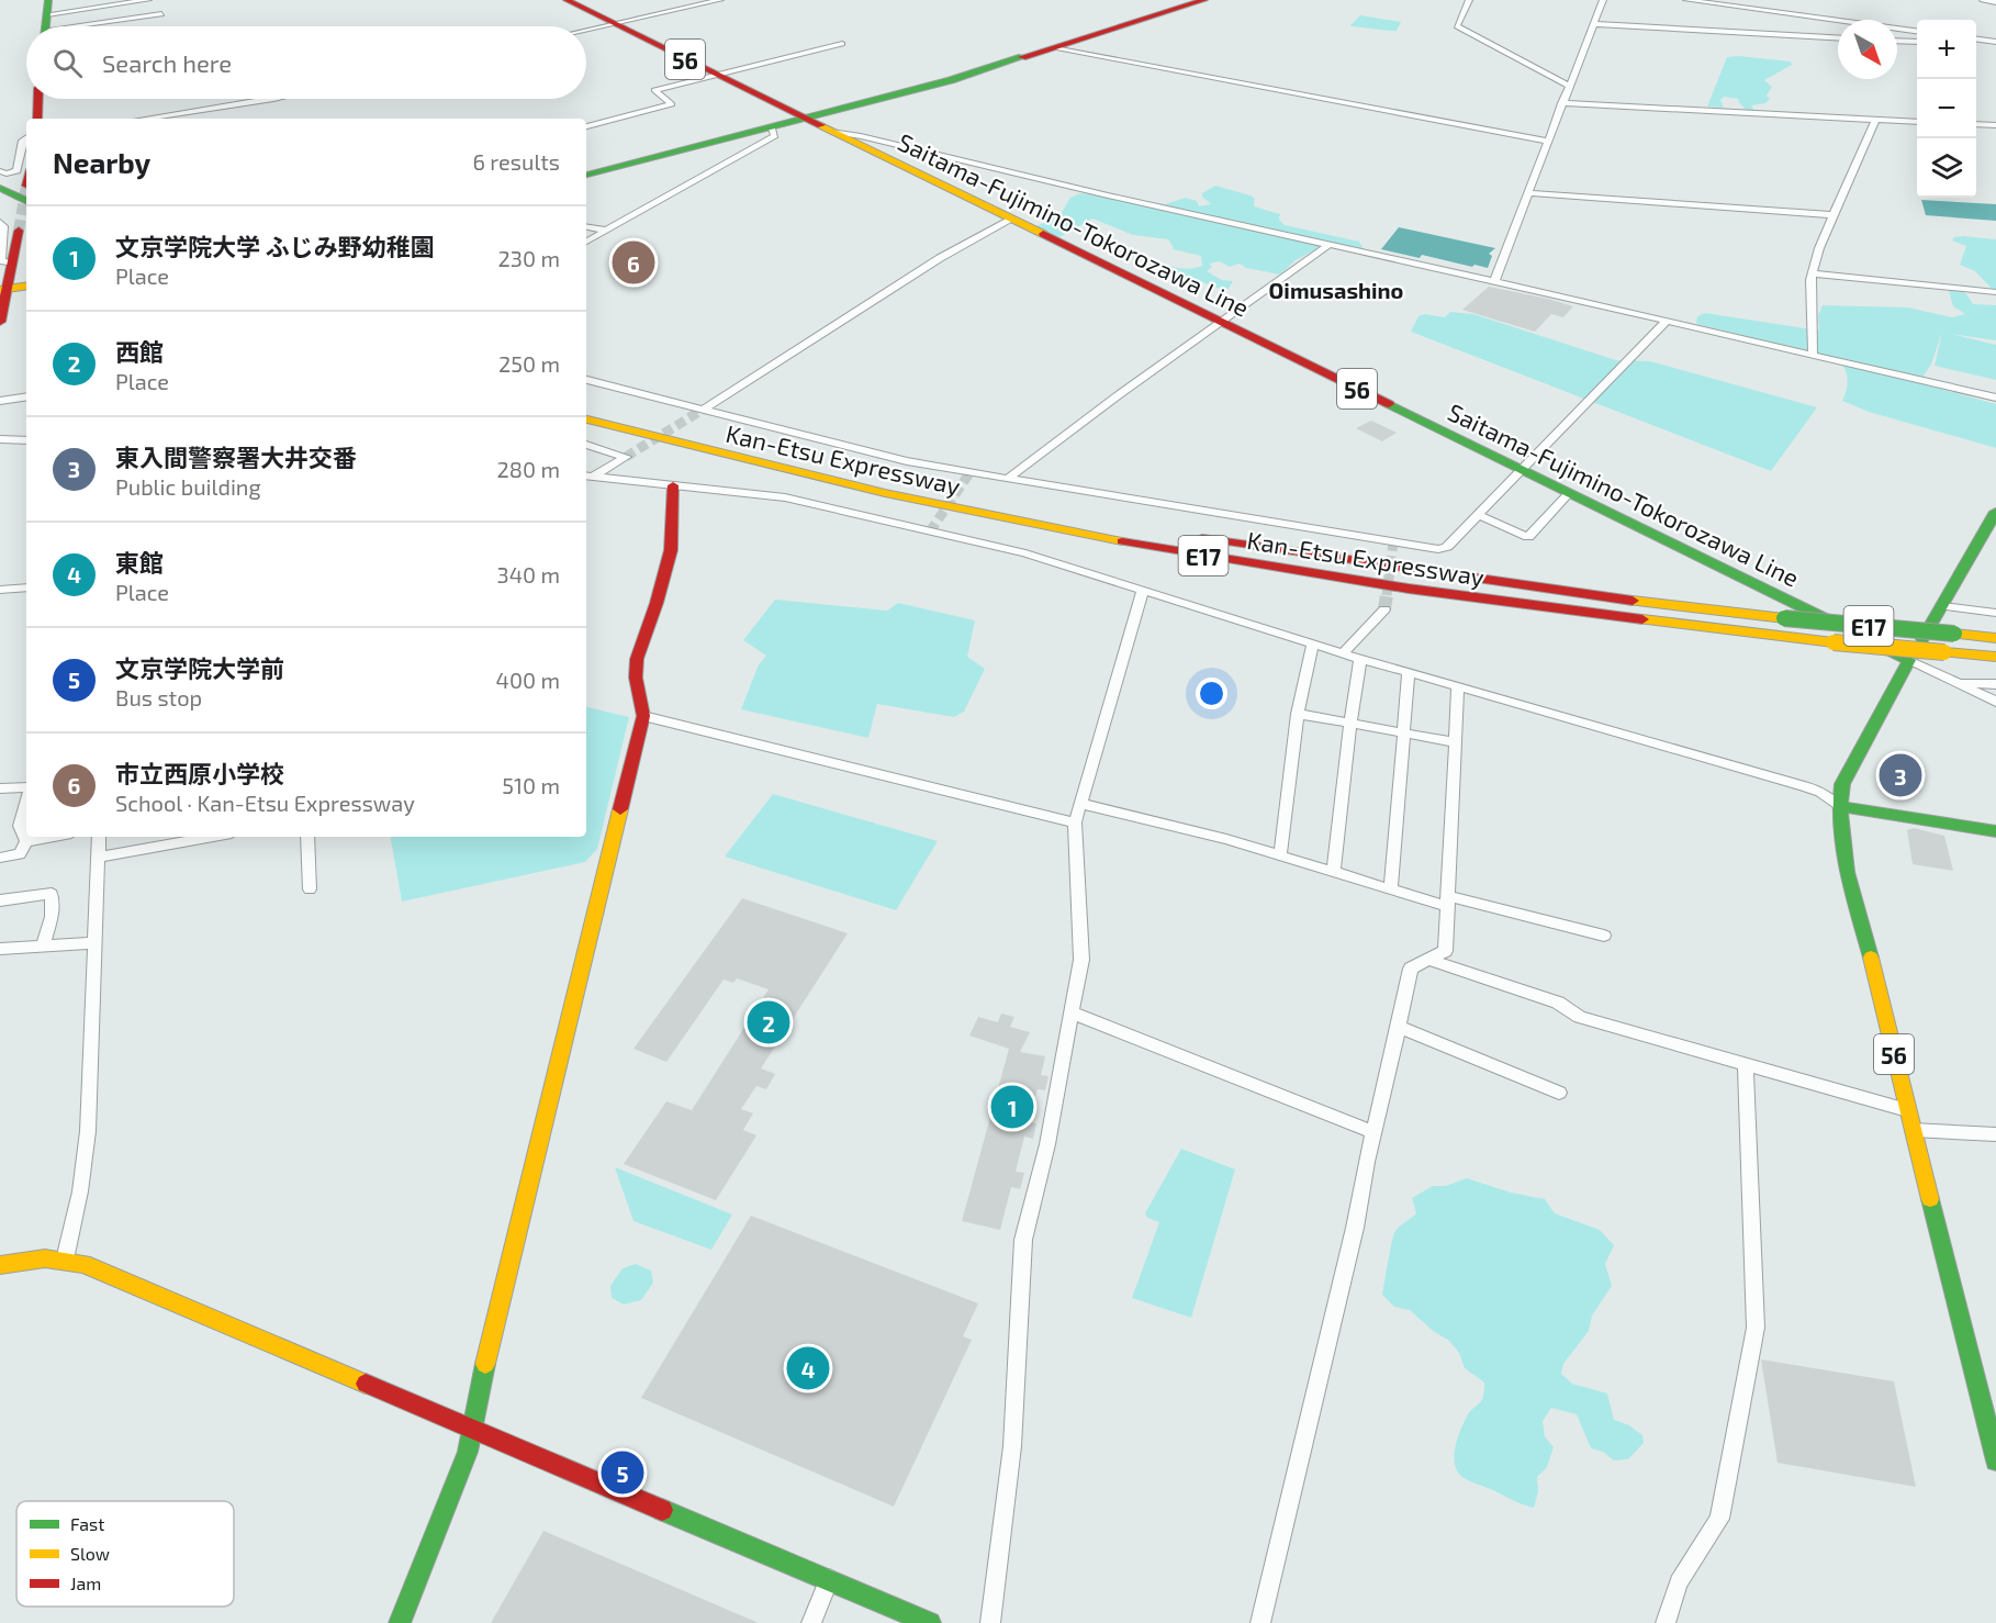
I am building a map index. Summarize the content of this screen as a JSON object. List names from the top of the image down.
{
  "streets": {
    "main road": [
      "56",
      "Saitama-Fujimino-Tokorozawa Line",
      "Kan-Etsu Expressway",
      "E17"
    ]
  },
  "crossings": [
    ["56", "Saitama-Fujimino-Tokorozawa Line"]
  ],
  "districts": ["Oimusashino"],
  "legend": ["Fast", "Slow", "Jam"],
  "north": "bottom right",
  "page": {
    "map_buttons": ["+", "−"],
    "search": "Search here",
    "heading": ["Nearby", "6 results"],
    "list": [
      {
        "mark": "1",
        "name": "文京学院大学 ふじみ野幼稚園",
        "note": "Place",
        "value": "230 m"
      },
      {
        "mark": "2",
        "name": "西館",
        "note": "Place",
        "value": "250 m"
      },
      {
        "mark": "3",
        "name": "東入間警察署大井交番",
        "note": "Public building",
        "value": "280 m"
      },
      {
        "mark": "4",
        "name": "東館",
        "note": "Place",
        "value": "340 m"
      },
      {
        "mark": "5",
        "name": "文京学院大学前",
        "note": "Bus stop",
        "value": "400 m"
      },
      {
        "mark": "6",
        "name": "市立西原小学校",
        "note": "School · Kan-Etsu Expressway",
        "value": "510 m"
      }
    ],
    "pins": [
      "6",
      "3",
      "2",
      "1",
      "4",
      "5"
    ]
  }
}
